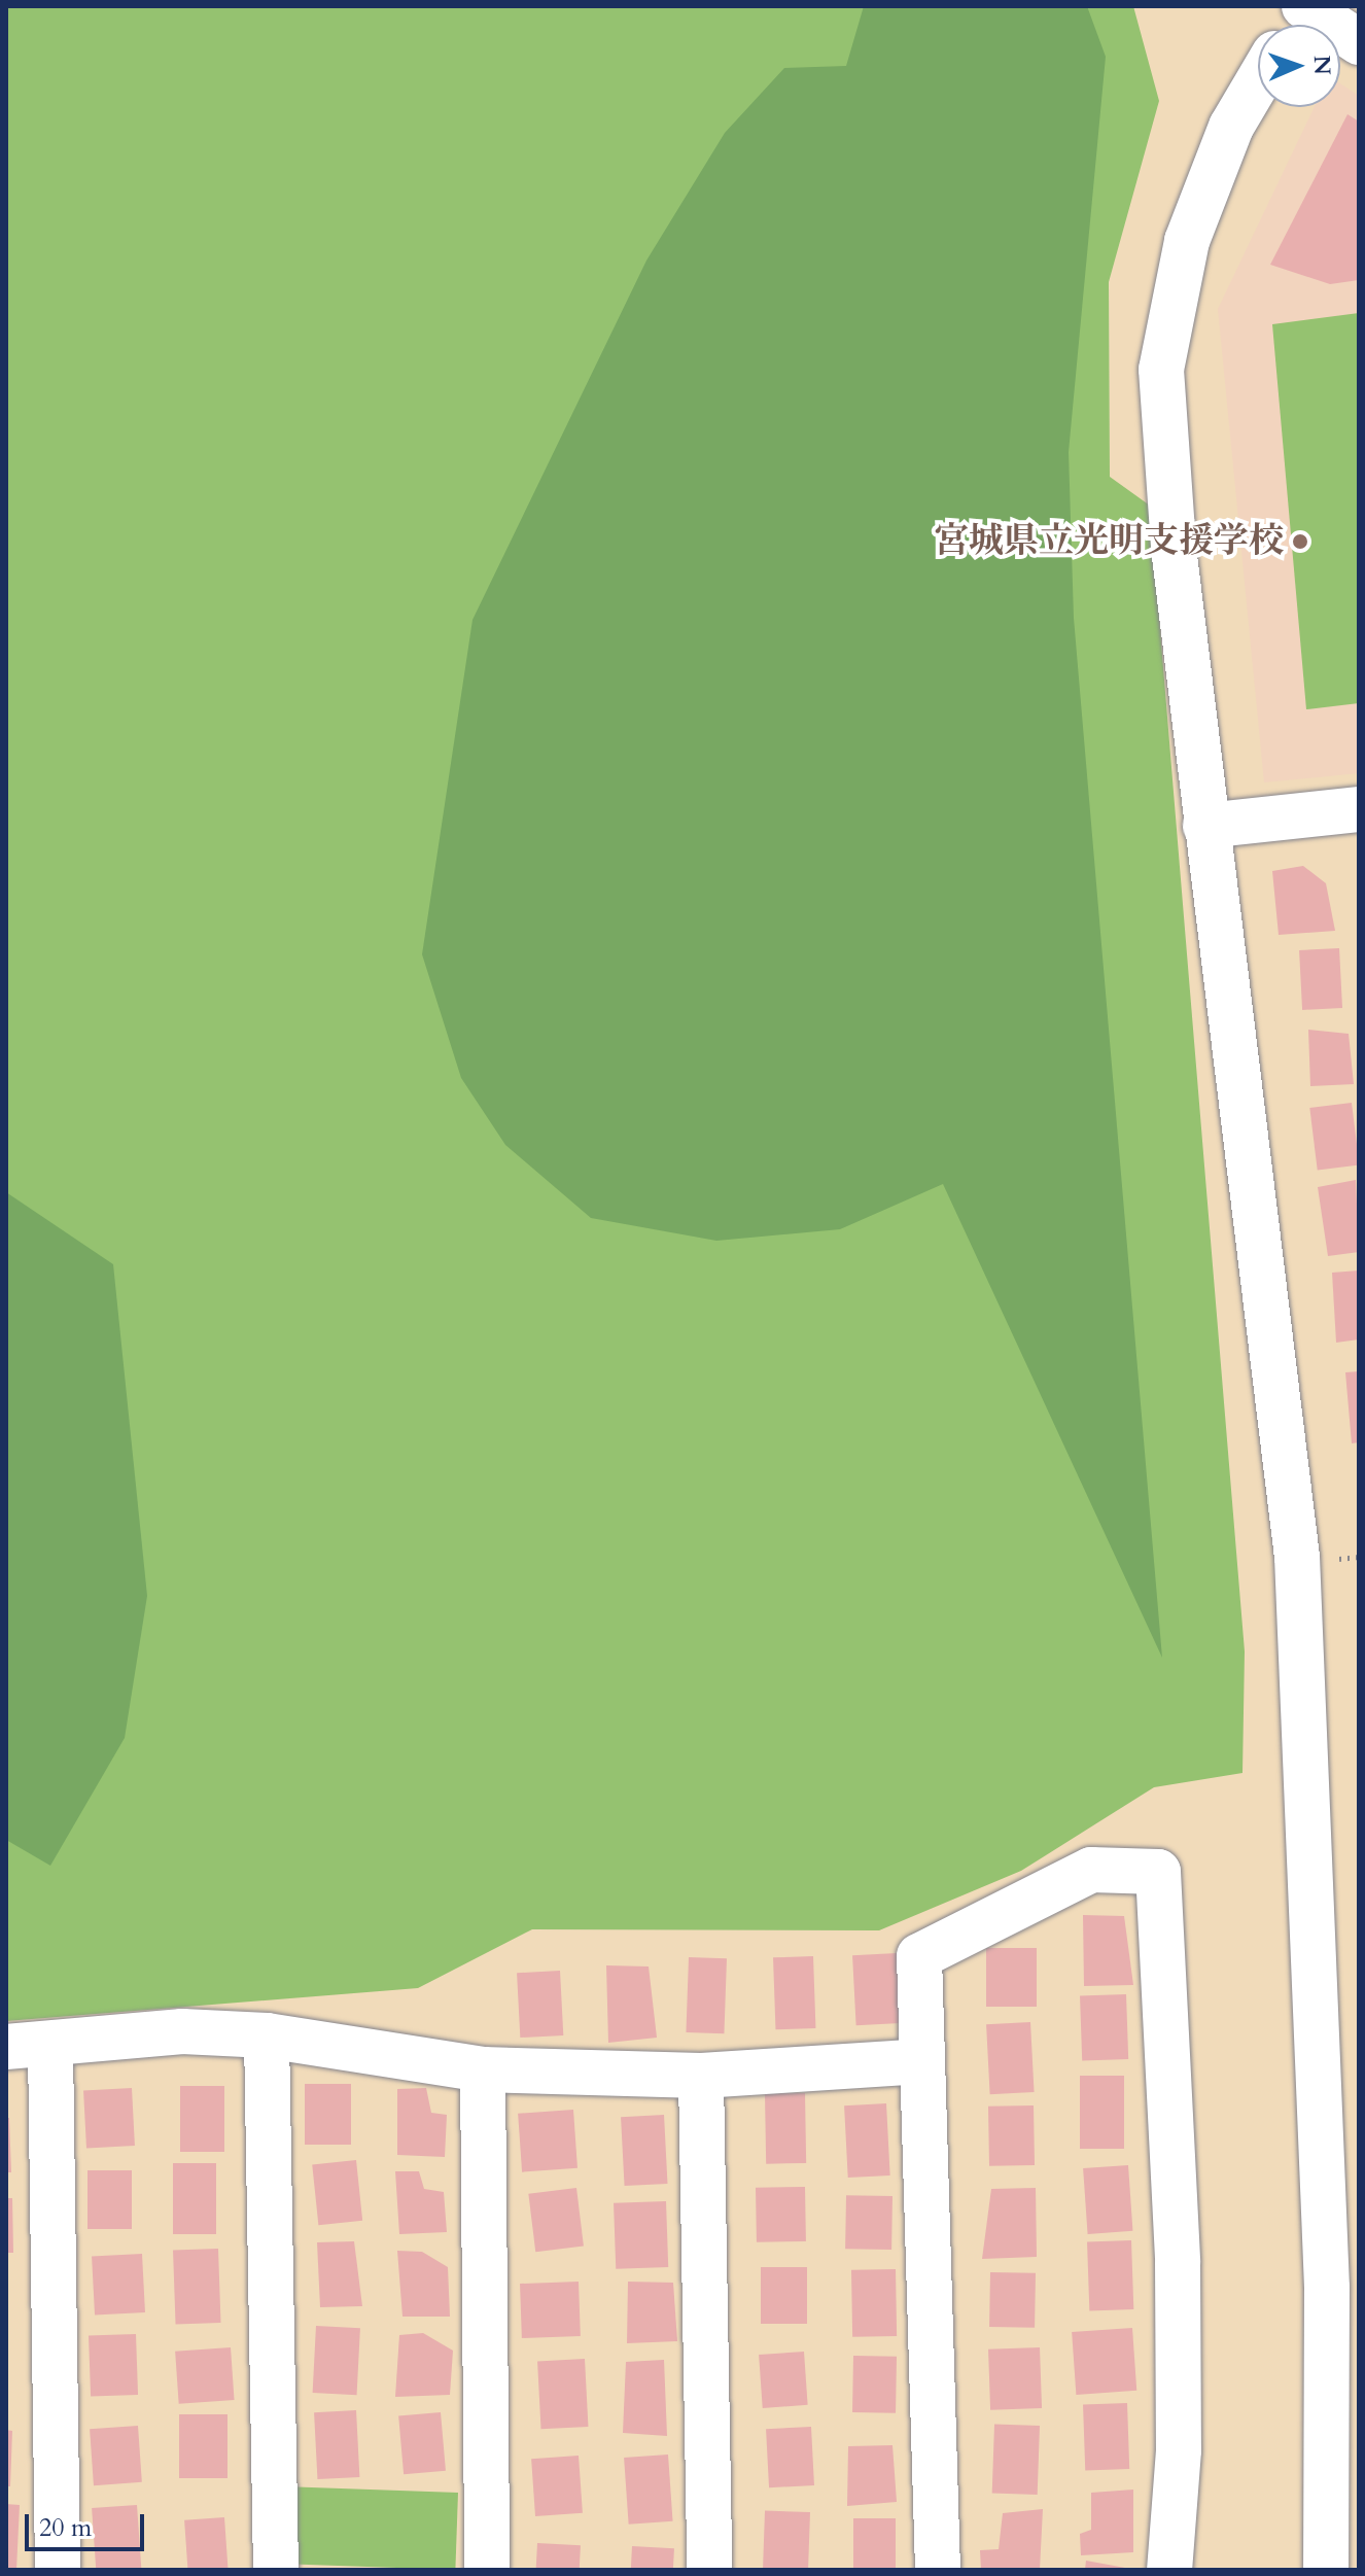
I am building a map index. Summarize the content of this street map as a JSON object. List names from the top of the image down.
{
  "places": ["宮城県立光明支援学校"],
  "scale_bar": "20 m",
  "north": "right"
}
